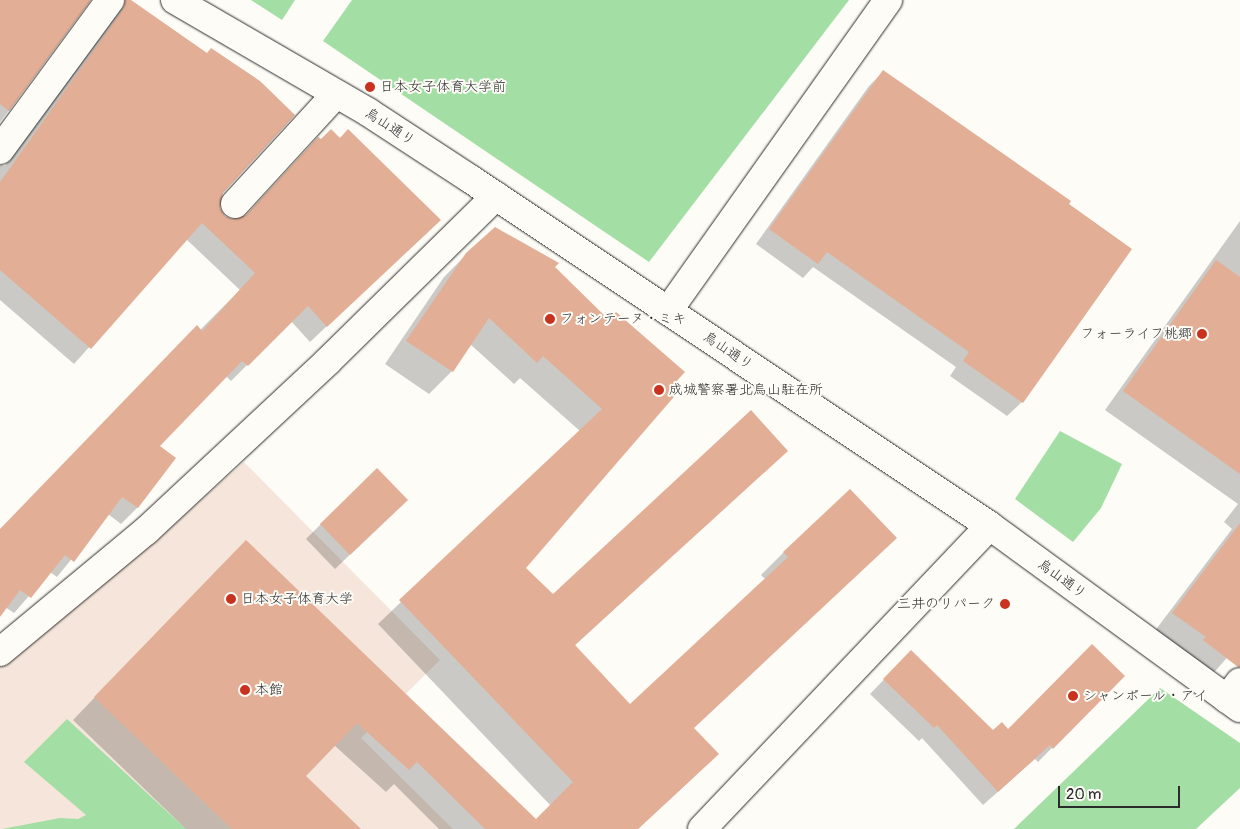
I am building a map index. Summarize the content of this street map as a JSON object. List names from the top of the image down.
{
  "streets": {
    "street": ["烏山通り"]
  },
  "places": [
    "日本女子体育大学前",
    "フォンテーヌ・ミキ",
    "フォーライフ桃郷",
    "成城警察署北烏山駐在所",
    "日本女子体育大学",
    "三井のリパーク",
    "本館",
    "シャンポール・アイ"
  ],
  "scale_bar": "20 m"
}
